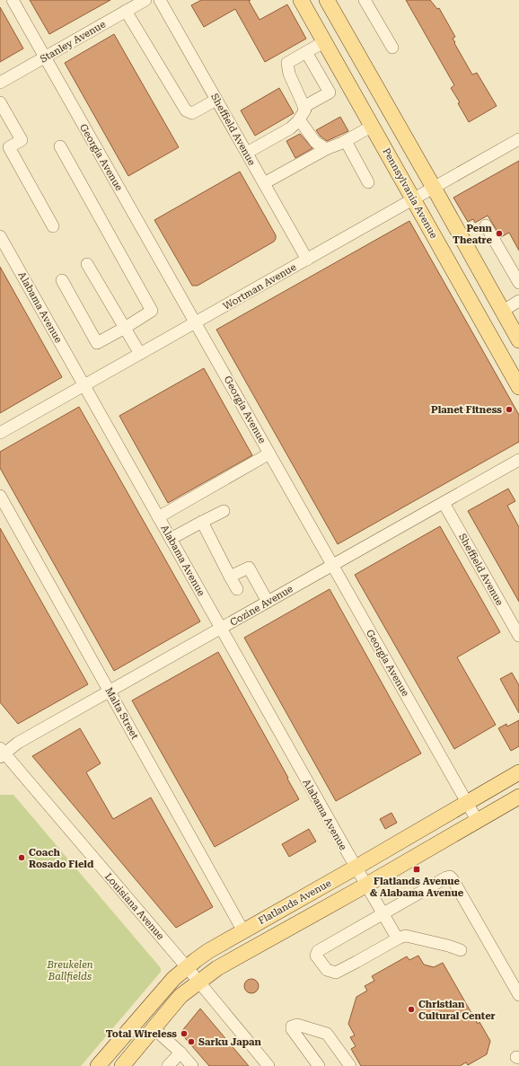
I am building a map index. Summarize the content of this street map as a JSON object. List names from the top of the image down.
{
  "streets": {
    "main road": ["Pennsylvania Avenue", "Flatlands Avenue"],
    "street": [
      "Stanley Avenue",
      "Sheffield Avenue",
      "Georgia Avenue",
      "Wortman Avenue",
      "Alabama Avenue",
      "Cozine Avenue",
      "Malta Street",
      "Louisiana Avenue"
    ]
  },
  "crossings": [
    ["Stanley Avenue", "Georgia Avenue"],
    ["Sheffield Avenue", "Wortman Avenue"],
    ["Sheffield Avenue", "Cozine Avenue"],
    ["Georgia Avenue", "Wortman Avenue"],
    ["Georgia Avenue", "Cozine Avenue"],
    ["Georgia Avenue", "Flatlands Avenue"],
    ["Pennsylvania Avenue", "Wortman Avenue"],
    ["Wortman Avenue", "Alabama Avenue"],
    ["Alabama Avenue", "Cozine Avenue"],
    ["Alabama Avenue", "Flatlands Avenue"],
    ["Cozine Avenue", "Malta Street"],
    ["Cozine Avenue", "Louisiana Avenue"],
    ["Malta Street", "Flatlands Avenue"],
    ["Flatlands Avenue", "Louisiana Avenue"]
  ],
  "parks": ["Breukelen Ballfields"],
  "places": {
    "other": [
      "Penn Theatre",
      "Planet Fitness",
      "Coach Rosado Field",
      "Christian Cultural Center",
      "Total Wireless",
      "Sarku Japan"
    ],
    "transit": ["Flatlands Avenue & Alabama Avenue"]
  }
}
